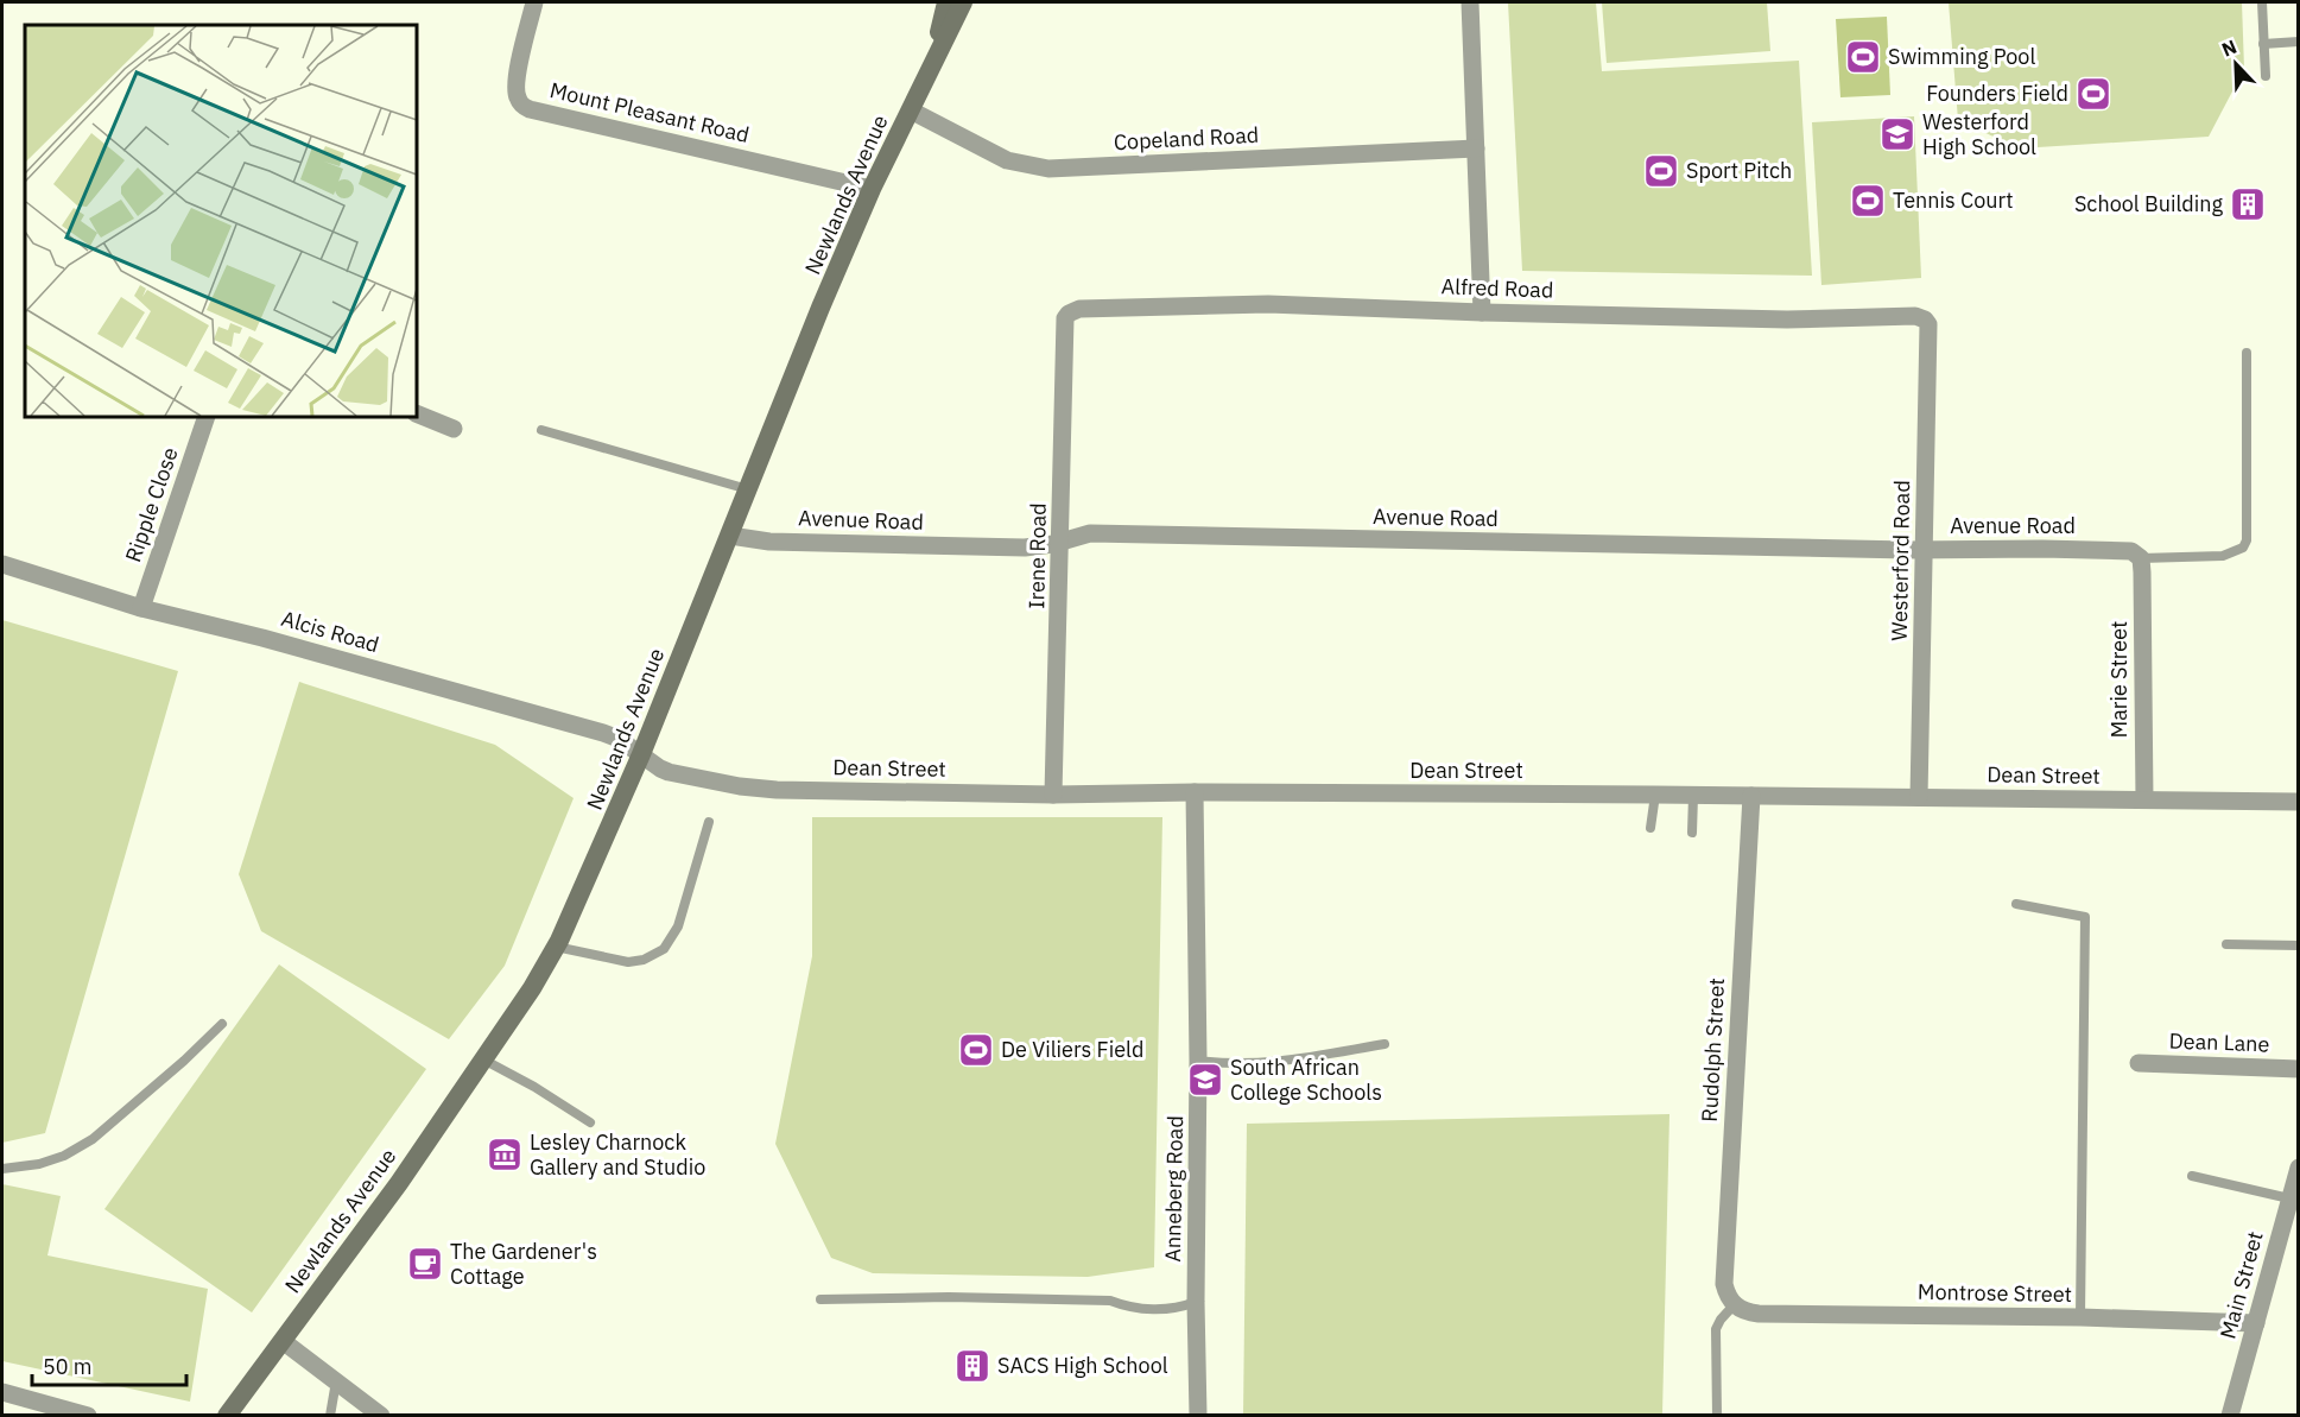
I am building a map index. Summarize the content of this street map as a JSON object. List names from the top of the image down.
{
  "streets": {
    "main road": ["Newlands Avenue"],
    "street": [
      "Mount Pleasant Road",
      "Copeland Road",
      "Alfred Road",
      "Ripple Close",
      "Avenue Road",
      "Irene Road",
      "Westerford Road",
      "Alcis Road",
      "Marie Street",
      "Dean Street",
      "Dean Lane",
      "Rudolph Street",
      "Anneberg Road",
      "Main Street",
      "Montrose Street"
    ]
  },
  "crossings": [
    ["Mount Pleasant Road", "Newlands Avenue"],
    ["Copeland Road", "Newlands Avenue"],
    ["Newlands Avenue", "Avenue Road"],
    ["Newlands Avenue", "Alcis Road"],
    ["Newlands Avenue", "Dean Street"],
    ["Alfred Road", "Irene Road"],
    ["Alfred Road", "Westerford Road"],
    ["Ripple Close", "Alcis Road"],
    ["Avenue Road", "Irene Road"],
    ["Avenue Road", "Westerford Road"],
    ["Avenue Road", "Marie Street"],
    ["Irene Road", "Dean Street"],
    ["Westerford Road", "Dean Street"],
    ["Alcis Road", "Dean Street"],
    ["Marie Street", "Dean Street"],
    ["Dean Street", "Rudolph Street"],
    ["Dean Street", "Anneberg Road"],
    ["Rudolph Street", "Montrose Street"],
    ["Main Street", "Montrose Street"]
  ],
  "places": {
    "sports": [
      "Swimming Pool",
      "Founders Field",
      "Sport Pitch",
      "Tennis Court",
      "De Viliers Field"
    ],
    "school or university": ["Westerford High School", "South African College Schools"],
    "building": ["School Building", "SACS High School"],
    "museum": ["Lesley Charnock Gallery and Studio"],
    "cafe": ["The Gardener's Cottage"]
  },
  "scale_bar": "50 m",
  "north": "top left"
}
